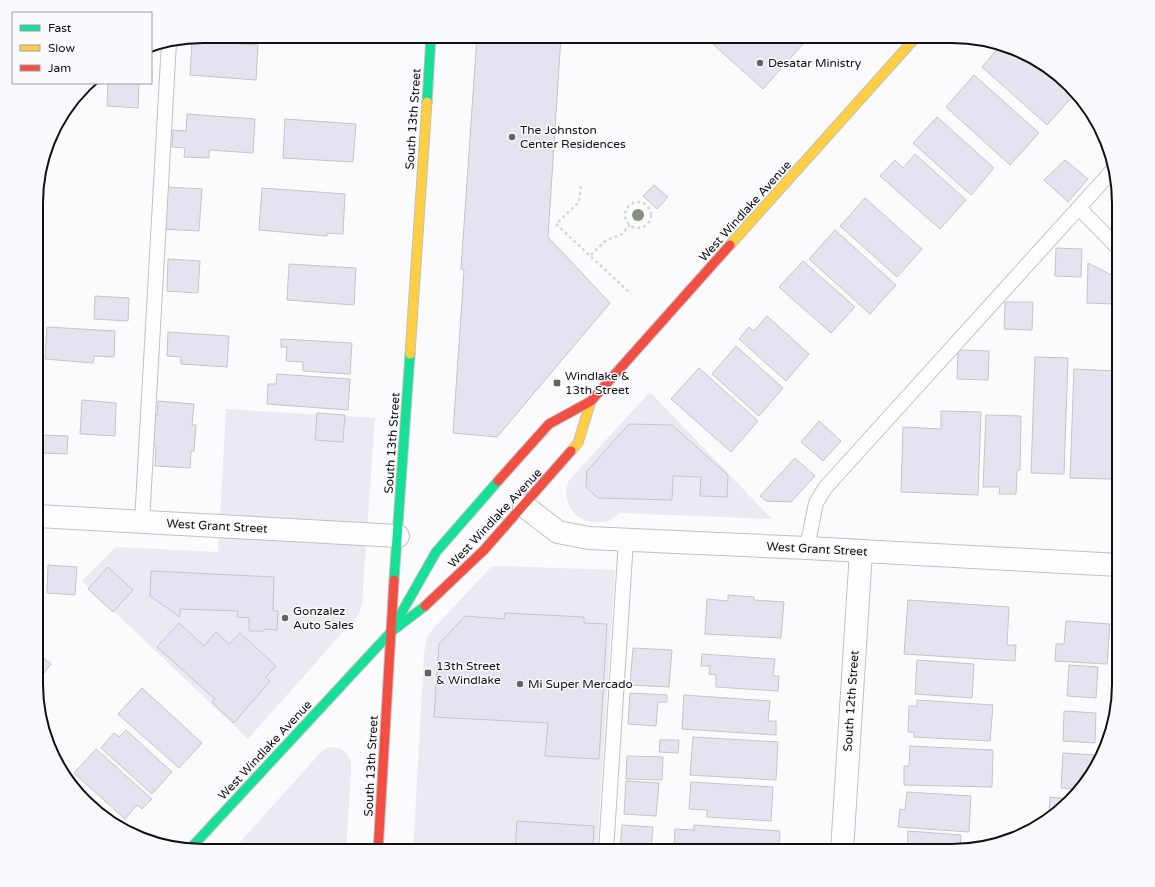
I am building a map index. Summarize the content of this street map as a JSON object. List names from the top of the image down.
{
  "streets": {
    "street": [
      "South 13th Street",
      "West Windlake Avenue",
      "West Grant Street",
      "South 12th Street"
    ]
  },
  "crossings": [
    ["South 13th Street", "West Windlake Avenue"],
    ["South 13th Street", "West Grant Street"],
    ["West Windlake Avenue", "West Grant Street"],
    ["West Grant Street", "South 12th Street"]
  ],
  "places": {
    "other": [
      "Desatar Ministry",
      "The Johnston Center Residences",
      "Gonzalez Auto Sales",
      "Mi Super Mercado"
    ],
    "transit": ["Windlake & 13th Street", "13th Street & Windlake"]
  },
  "legend": ["Fast", "Slow", "Jam"]
}
